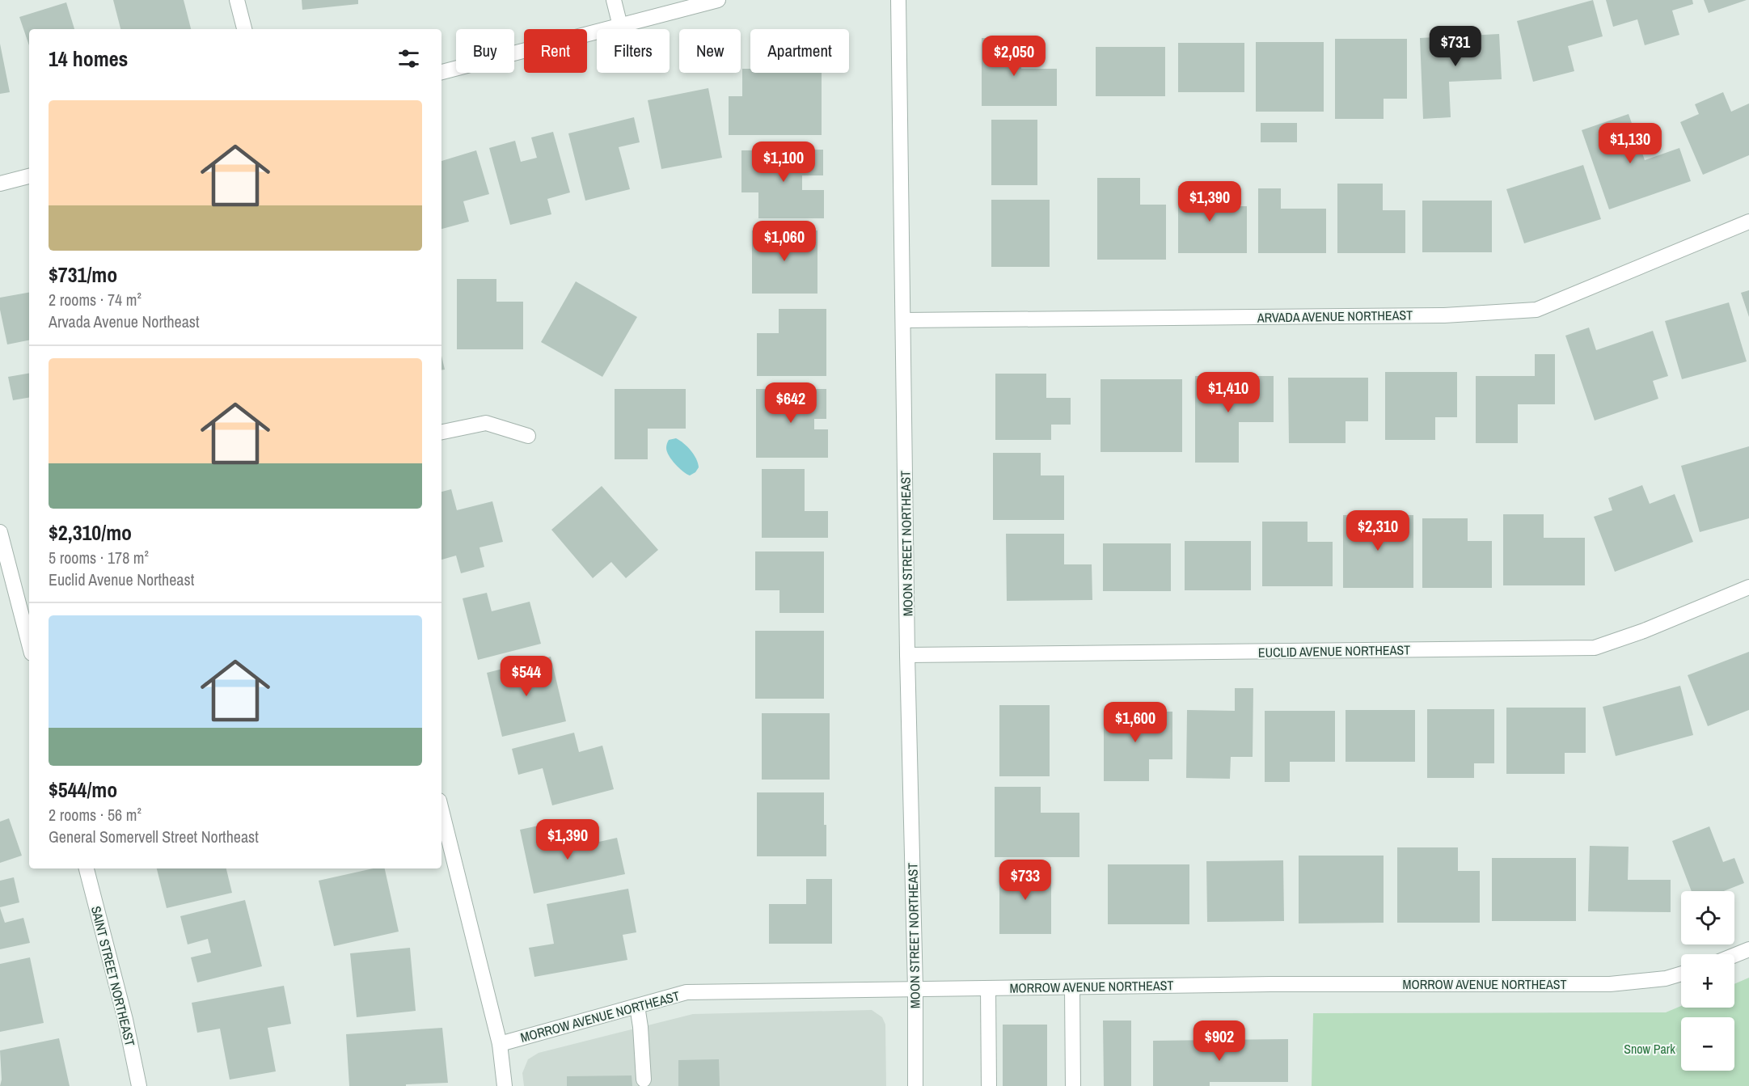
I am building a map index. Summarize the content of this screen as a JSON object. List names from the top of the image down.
{
  "streets": {
    "street": [
      "ARVADA AVENUE NORTHEAST",
      "MOON STREET NORTHEAST",
      "EUCLID AVENUE NORTHEAST",
      "SAINT STREET NORTHEAST",
      "MORROW AVENUE NORTHEAST"
    ]
  },
  "crossings": [
    ["ARVADA AVENUE NORTHEAST", "MOON STREET NORTHEAST"],
    ["MOON STREET NORTHEAST", "EUCLID AVENUE NORTHEAST"],
    ["MOON STREET NORTHEAST", "MORROW AVENUE NORTHEAST"]
  ],
  "parks": ["Snow Park"],
  "page": {
    "price": [
      "$731",
      "$2,050",
      "$1,130",
      "$1,100",
      "$1,390",
      "$1,060",
      "$1,410",
      "$642",
      "$2,310",
      "$544",
      "$1,600",
      "$1,390",
      "$733",
      "$902"
    ],
    "chip": [
      "Buy",
      "Rent",
      "Filters",
      "New",
      "Apartment"
    ],
    "heading": "14 homes",
    "list": [
      {
        "name": "$731/mo",
        "note": "2 rooms · 74 m² · Arvada Avenue Northeast"
      },
      {
        "name": "$2,310/mo",
        "note": "5 rooms · 178 m² · Euclid Avenue Northeast"
      },
      {
        "name": "$544/mo",
        "note": "2 rooms · 56 m² · General Somervell Street Northeast"
      }
    ],
    "map_buttons": ["+", "−"]
  }
}
